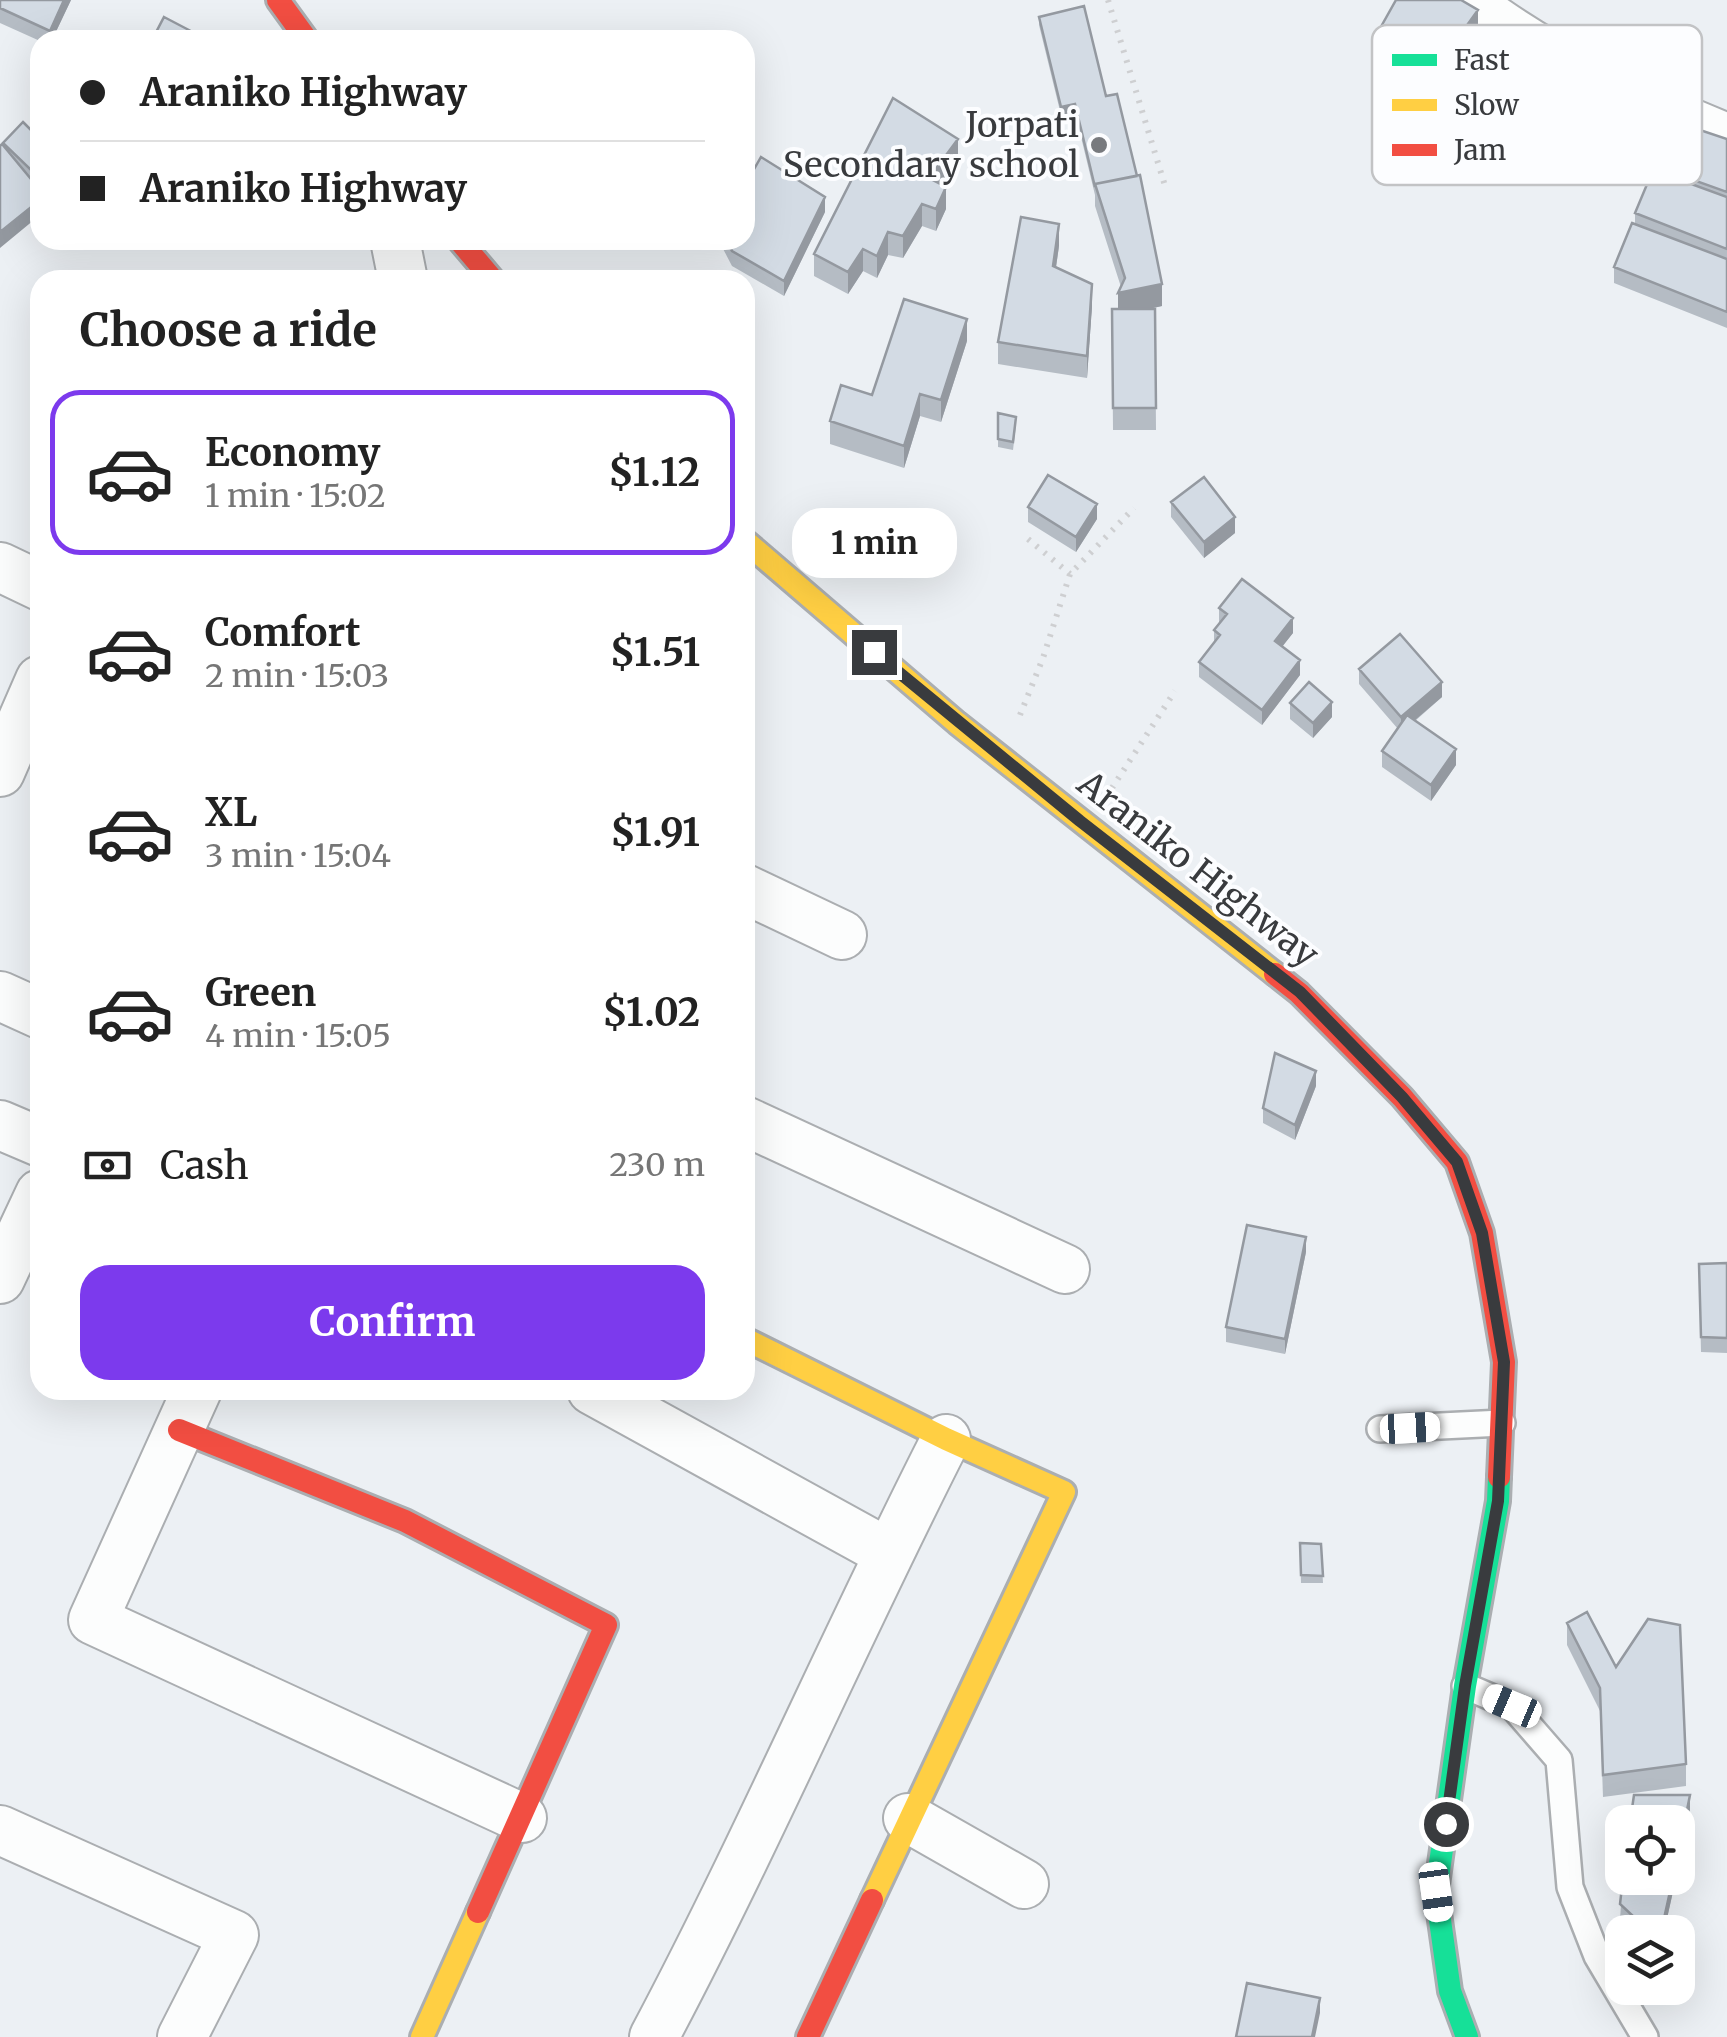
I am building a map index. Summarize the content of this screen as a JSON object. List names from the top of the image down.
{
  "streets": {
    "main road": ["Araniko Highway"]
  },
  "places": ["Jorpati Secondary school"],
  "legend": ["Fast", "Slow", "Jam"],
  "page": {
    "banner": ["Araniko Highway", "Araniko Highway"],
    "heading": "Choose a ride",
    "list": [
      {
        "name": "Economy",
        "note": "1 min · 15:02",
        "value": "$1.12"
      },
      {
        "name": "Comfort",
        "note": "2 min · 15:03",
        "value": "$1.51"
      },
      {
        "name": "XL",
        "note": "3 min · 15:04",
        "value": "$1.91"
      },
      {
        "name": "Green",
        "note": "4 min · 15:05",
        "value": "$1.02"
      }
    ],
    "bubble": "1 min",
    "pay": ["Cash", "230 m"],
    "buttons": "Confirm"
  }
}
